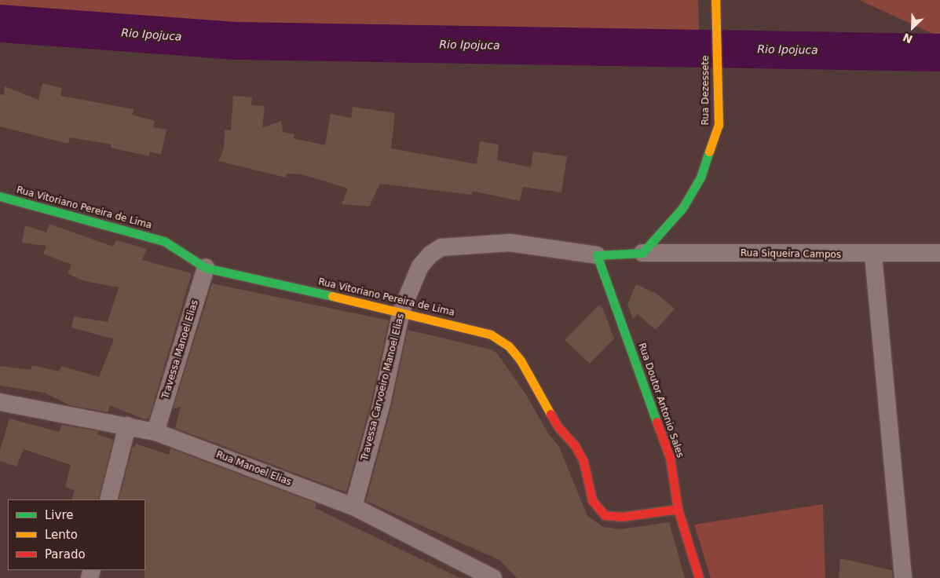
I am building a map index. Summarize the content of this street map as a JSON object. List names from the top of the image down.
{
  "streets": {
    "street": [
      "Rua Dezessete",
      "Rua Vitoriano Pereira de Lima",
      "Rua Siqueira Campos",
      "Travessa Manoel Elias",
      "Travessa Carvoeiro Manoel Elias",
      "Rua Doutor Antonio Sales",
      "Rua Manoel Elias"
    ]
  },
  "crossings": [
    ["Rua Dezessete", "Rua Siqueira Campos"],
    ["Rua Vitoriano Pereira de Lima", "Travessa Manoel Elias"],
    ["Rua Vitoriano Pereira de Lima", "Travessa Carvoeiro Manoel Elias"],
    ["Rua Vitoriano Pereira de Lima", "Rua Doutor Antonio Sales"],
    ["Travessa Manoel Elias", "Rua Manoel Elias"],
    ["Travessa Carvoeiro Manoel Elias", "Rua Doutor Antonio Sales"],
    ["Travessa Carvoeiro Manoel Elias", "Rua Manoel Elias"]
  ],
  "water": ["Rio Ipojuca"],
  "legend": ["Livre", "Lento", "Parado"],
  "north": "bottom left"
}
